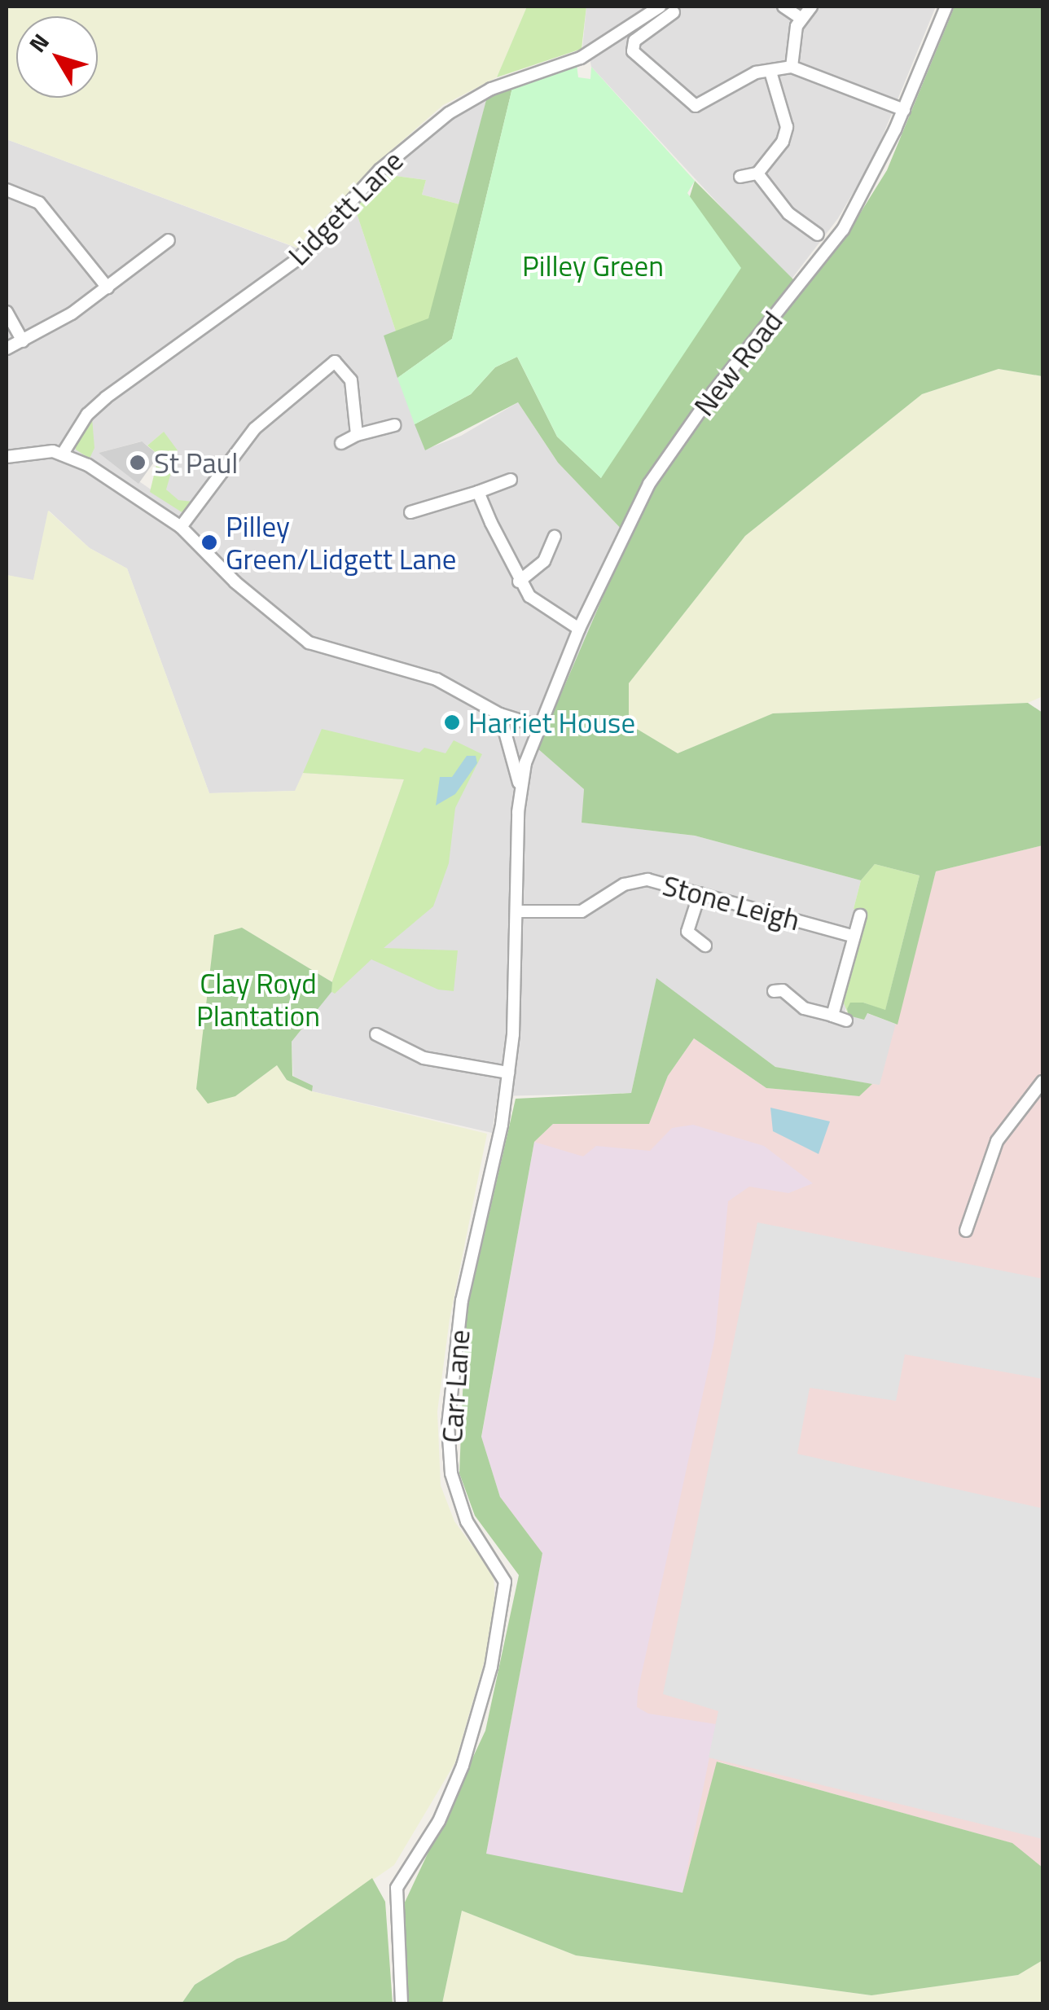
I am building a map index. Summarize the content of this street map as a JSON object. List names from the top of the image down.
{
  "streets": {
    "street": [
      "Lidgett Lane",
      "New Road",
      "Stone Leigh",
      "Carr Lane"
    ]
  },
  "crossings": [
    ["New Road", "Carr Lane"],
    ["Stone Leigh", "Carr Lane"]
  ],
  "parks": ["Pilley Green", "Clay Royd Plantation"],
  "places": ["St Paul", "Pilley Green/Lidgett Lane", "Harriet House"],
  "north": "top left"
}
